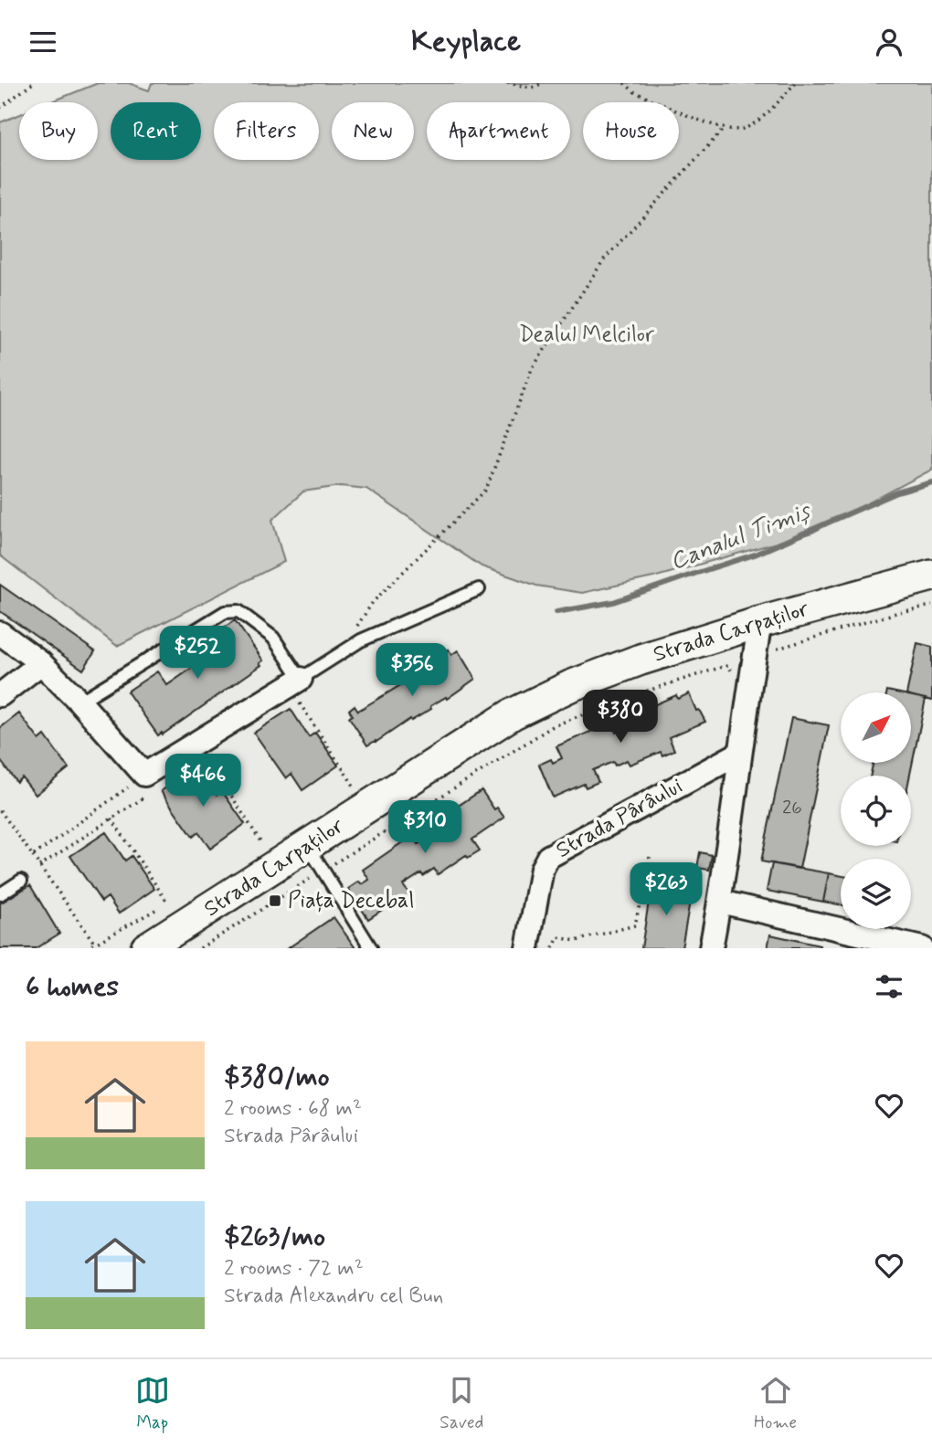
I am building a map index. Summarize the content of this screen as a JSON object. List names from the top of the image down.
{
  "streets": {
    "main road": ["Strada Carpaților"],
    "street": ["Strada Pârâului"]
  },
  "water": ["Canalul Timiș"],
  "parks": ["Dealul Melcilor"],
  "places": {
    "transit": ["Piața Decebal"]
  },
  "house_numbers": ["26"],
  "north": "top right",
  "page": {
    "header": "Keyplace",
    "chip": [
      "Buy",
      "Rent",
      "Filters",
      "New",
      "Apartment",
      "House"
    ],
    "price": [
      "$252",
      "$356",
      "$380",
      "$466",
      "$310",
      "$263"
    ],
    "heading": "6 homes",
    "list": [
      {
        "name": "$380/mo",
        "note": "2 rooms · 68 m² · Strada Pârâului"
      },
      {
        "name": "$263/mo",
        "note": "2 rooms · 72 m² · Strada Alexandru cel Bun"
      }
    ],
    "tabs": ["Map", "Saved", "Home"]
  }
}
